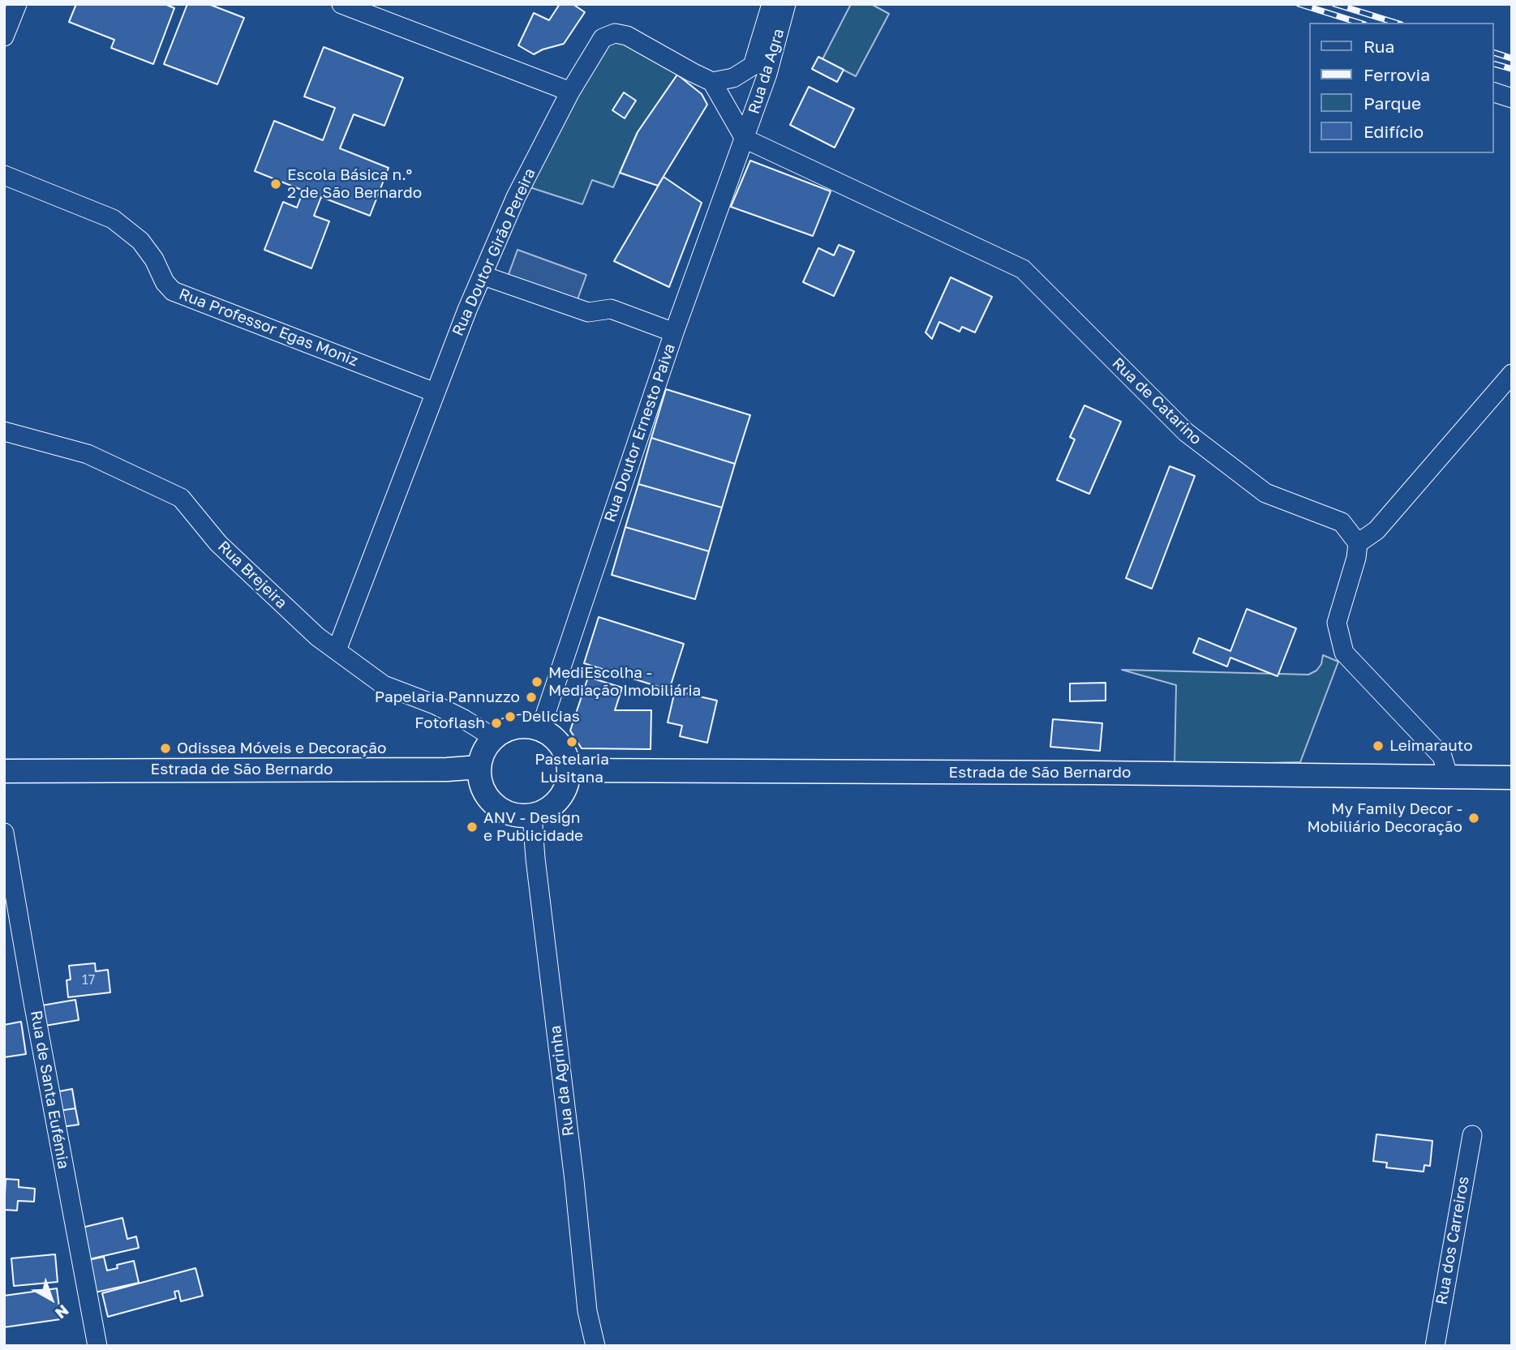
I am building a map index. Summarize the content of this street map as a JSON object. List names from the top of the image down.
{
  "streets": {
    "main road": ["Estrada de São Bernardo"],
    "street": [
      "Rua da Agra",
      "Rua Doutor Girão Pereira",
      "Rua Professor Egas Moniz",
      "Rua de Catarino",
      "Rua Doutor Ernesto Paiva",
      "Rua Brejeira",
      "Rua da Agrinha",
      "Rua de Santa Eufémia",
      "Rua dos Carreiros"
    ]
  },
  "crossings": [
    ["Rua da Agra", "Rua Doutor Girão Pereira"],
    ["Rua da Agra", "Rua de Catarino"],
    ["Rua da Agra", "Rua Doutor Ernesto Paiva"],
    ["Rua Doutor Girão Pereira", "Rua Professor Egas Moniz"],
    ["Rua Doutor Girão Pereira", "Rua Brejeira"],
    ["Rua de Catarino", "Rua Doutor Ernesto Paiva"],
    ["Rua Doutor Ernesto Paiva", "Rua Brejeira"],
    ["Rua Doutor Ernesto Paiva", "Estrada de São Bernardo"],
    ["Rua Doutor Ernesto Paiva", "Rua da Agrinha"],
    ["Rua Brejeira", "Estrada de São Bernardo"],
    ["Rua Brejeira", "Rua da Agrinha"],
    ["Estrada de São Bernardo", "Rua da Agrinha"]
  ],
  "places": [
    "Escola Básica n.º 2 de São Bernardo",
    "MediEscolha - Mediação Imobiliária",
    "Papelaria Pannuzzo",
    "Delicias",
    "Fotoflash",
    "Pastelaria Lusitana",
    "Leimarauto",
    "Odissea Móveis e Decoração",
    "My Family Decor - Mobiliário Decoração",
    "ANV - Design e Publicidade"
  ],
  "house_numbers": ["17"],
  "legend": [
    "Rua",
    "Ferrovia",
    "Parque",
    "Edifício"
  ],
  "north": "bottom right"
}
